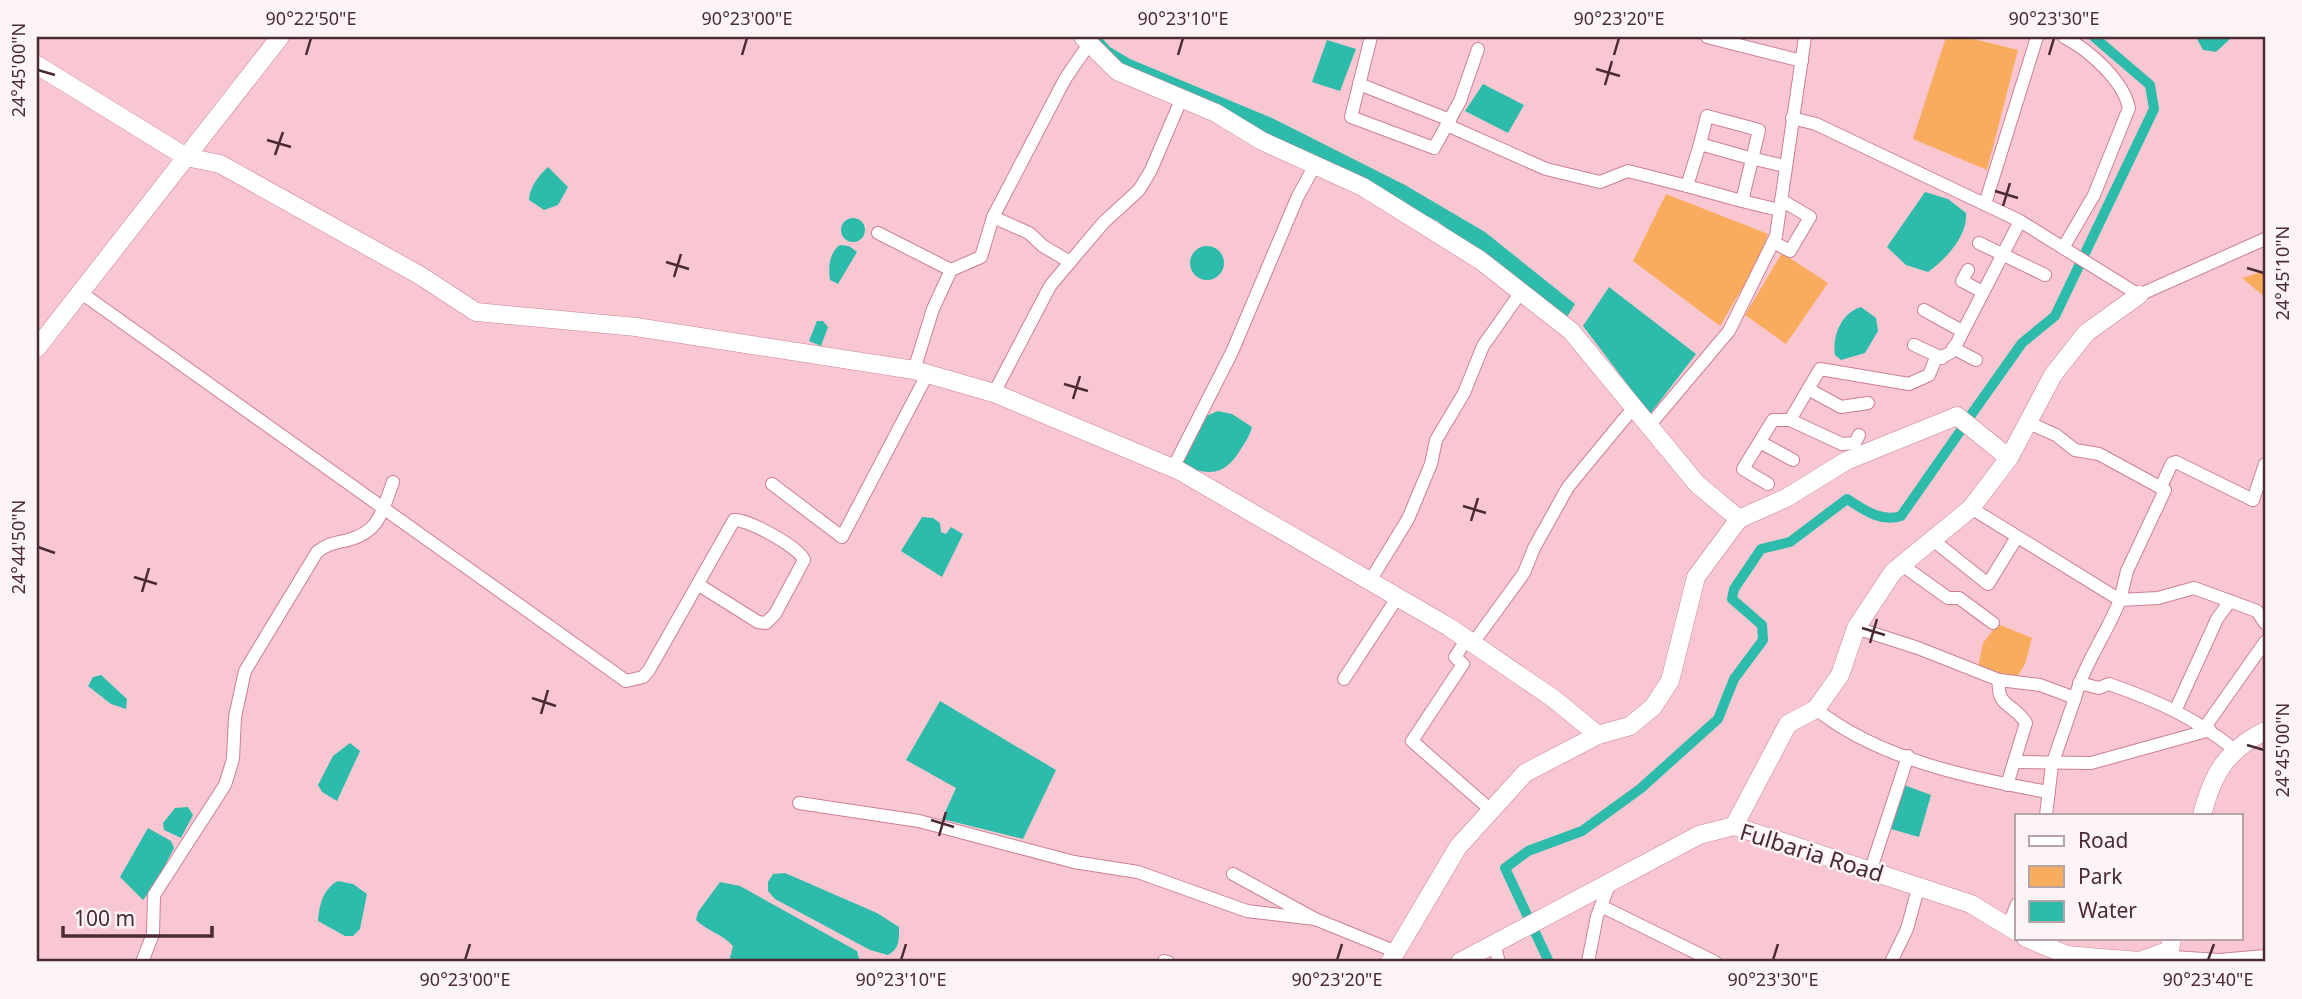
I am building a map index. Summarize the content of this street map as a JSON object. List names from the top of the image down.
{
  "streets": {
    "street": ["Fulbaria Road"]
  },
  "legend": ["Road", "Park", "Water"],
  "scale_bar": "100 m",
  "coordinates": [
    "90°22'50\"E",
    "90°23'00\"E",
    "90°23'10\"E",
    "90°23'20\"E",
    "90°23'30\"E",
    "24°45'00\"N",
    "24°45'10\"N",
    "24°44'50\"N",
    "90°23'40\"E"
  ]
}
